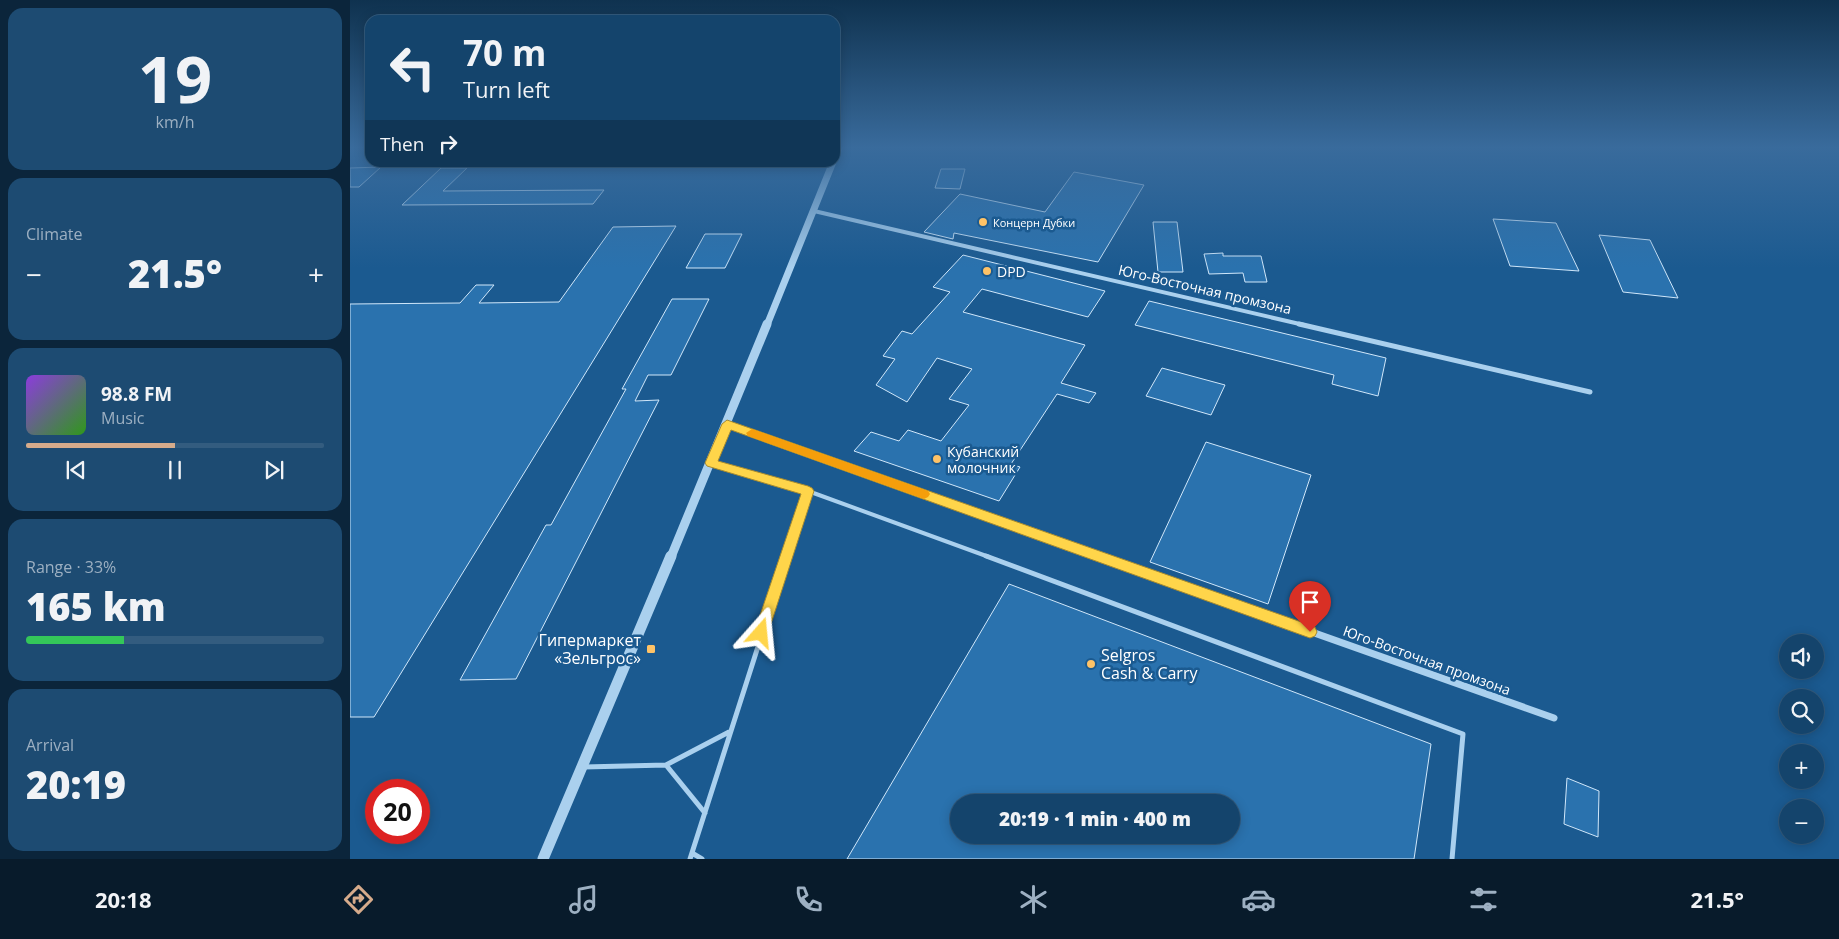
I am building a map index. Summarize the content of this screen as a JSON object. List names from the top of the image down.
{
  "streets": {
    "street": ["Юго-Восточная промзона"]
  },
  "places": {
    "other": [
      "Концерн Дубки",
      "DPD",
      "Кубанский молочник",
      "Selgros Cash & Carry"
    ],
    "transit": ["Гипермаркет «Зельгрос»"]
  },
  "page": {
    "tile": [
      ["19", "km/h"],
      "Climate",
      ["Range · 33%", "165 km"],
      ["Arrival", "20:19"]
    ],
    "turn": ["70 m", "Turn left"],
    "then": "Then",
    "heat": ["−", "21.5°", "+"],
    "song": ["98.8 FM", "Music"],
    "map_buttons": ["+", "−"],
    "limit": "20",
    "trip": "20:19 · 1 min · 400 m",
    "tabs": ["20:18", "21.5°"]
  }
}
